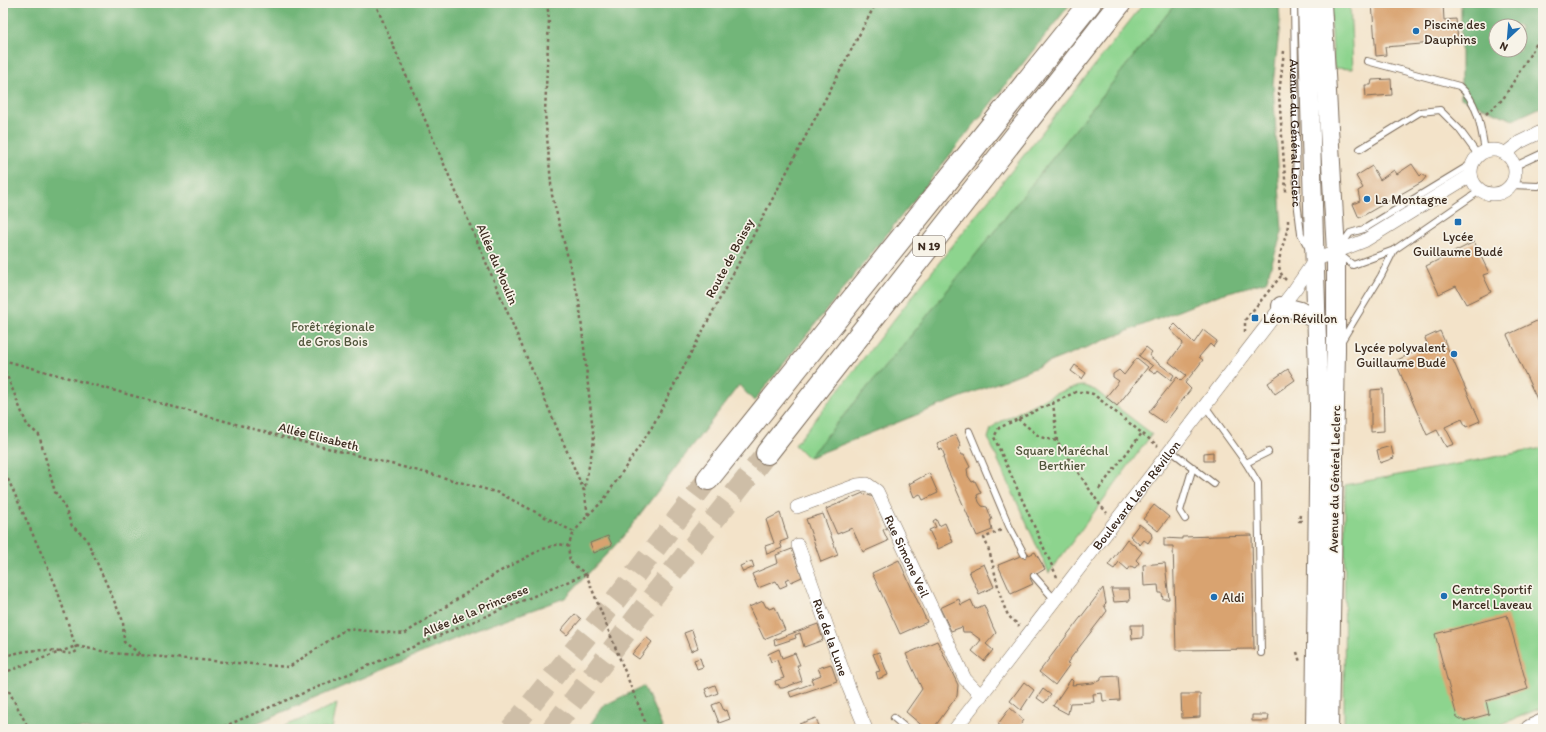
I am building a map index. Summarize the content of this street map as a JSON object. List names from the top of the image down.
{
  "streets": {
    "highway": ["N 19"],
    "main road": ["Avenue du Général Leclerc"],
    "street": ["Boulevard Léon Révillon", "Rue Simone Veil", "Rue de la Lune"],
    "path": [
      "Route de Boissy",
      "Allée du Moulin",
      "Allée Elisabeth",
      "Allée de la Princesse"
    ]
  },
  "crossings": [
    ["Avenue du Général Leclerc", "Boulevard Léon Révillon"],
    ["Route de Boissy", "Allée du Moulin"],
    ["Boulevard Léon Révillon", "Rue Simone Veil"]
  ],
  "parks": ["Forêt régionale de Gros Bois", "Square Maréchal Berthier"],
  "places": {
    "other": [
      "Piscine des Dauphins",
      "La Montagne",
      "Lycée polyvalent Guillaume Budé",
      "Centre Sportif Marcel Laveau",
      "Aldi"
    ],
    "transit": ["Lycée Guillaume Budé", "Léon Révillon"]
  },
  "north": "bottom left"
}
